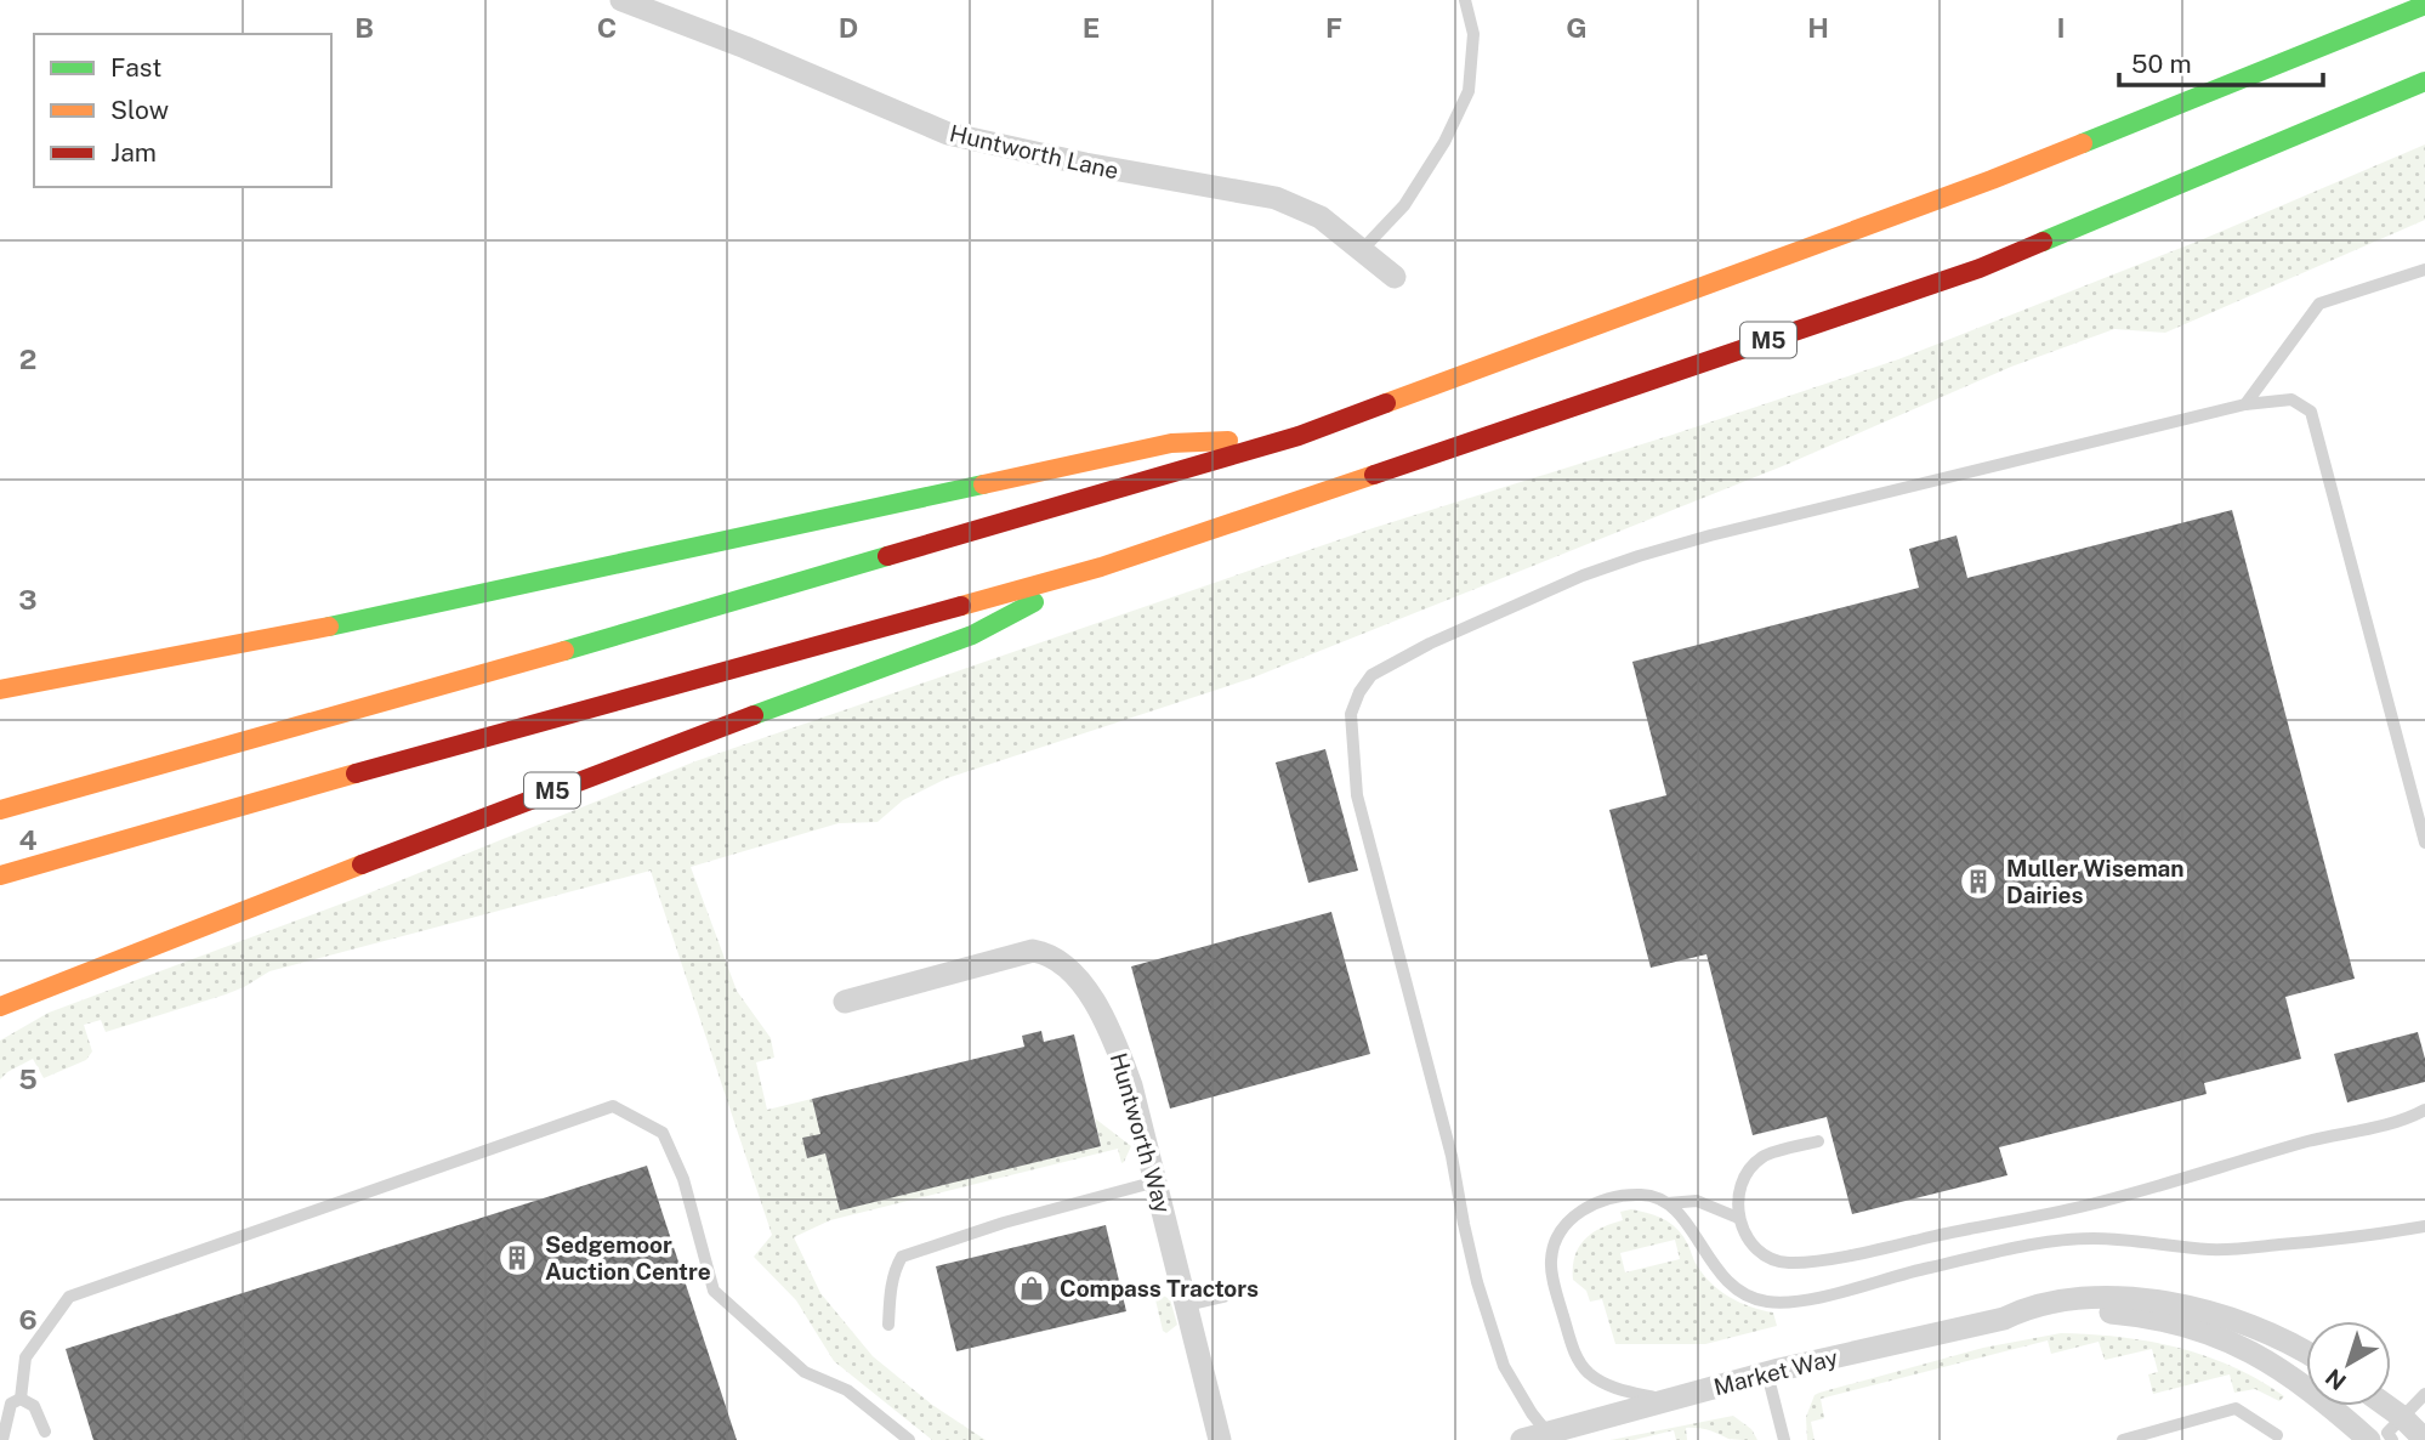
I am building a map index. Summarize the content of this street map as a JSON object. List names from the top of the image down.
{
  "streets": {
    "highway": ["M5"],
    "street": ["Huntworth Lane", "Huntworth Way", "Market Way"]
  },
  "places": {
    "building": ["Muller Wiseman Dairies", "Sedgemoor Auction Centre"],
    "shop": ["Compass Tractors"]
  },
  "legend": ["Fast", "Slow", "Jam"],
  "scale_bar": "50 m",
  "north": "bottom left",
  "grid": {
    "columns": [
      "B",
      "C",
      "D",
      "E",
      "F",
      "G",
      "H",
      "I"
    ],
    "rows": [
      "2",
      "3",
      "4",
      "5",
      "6"
    ]
  }
}
